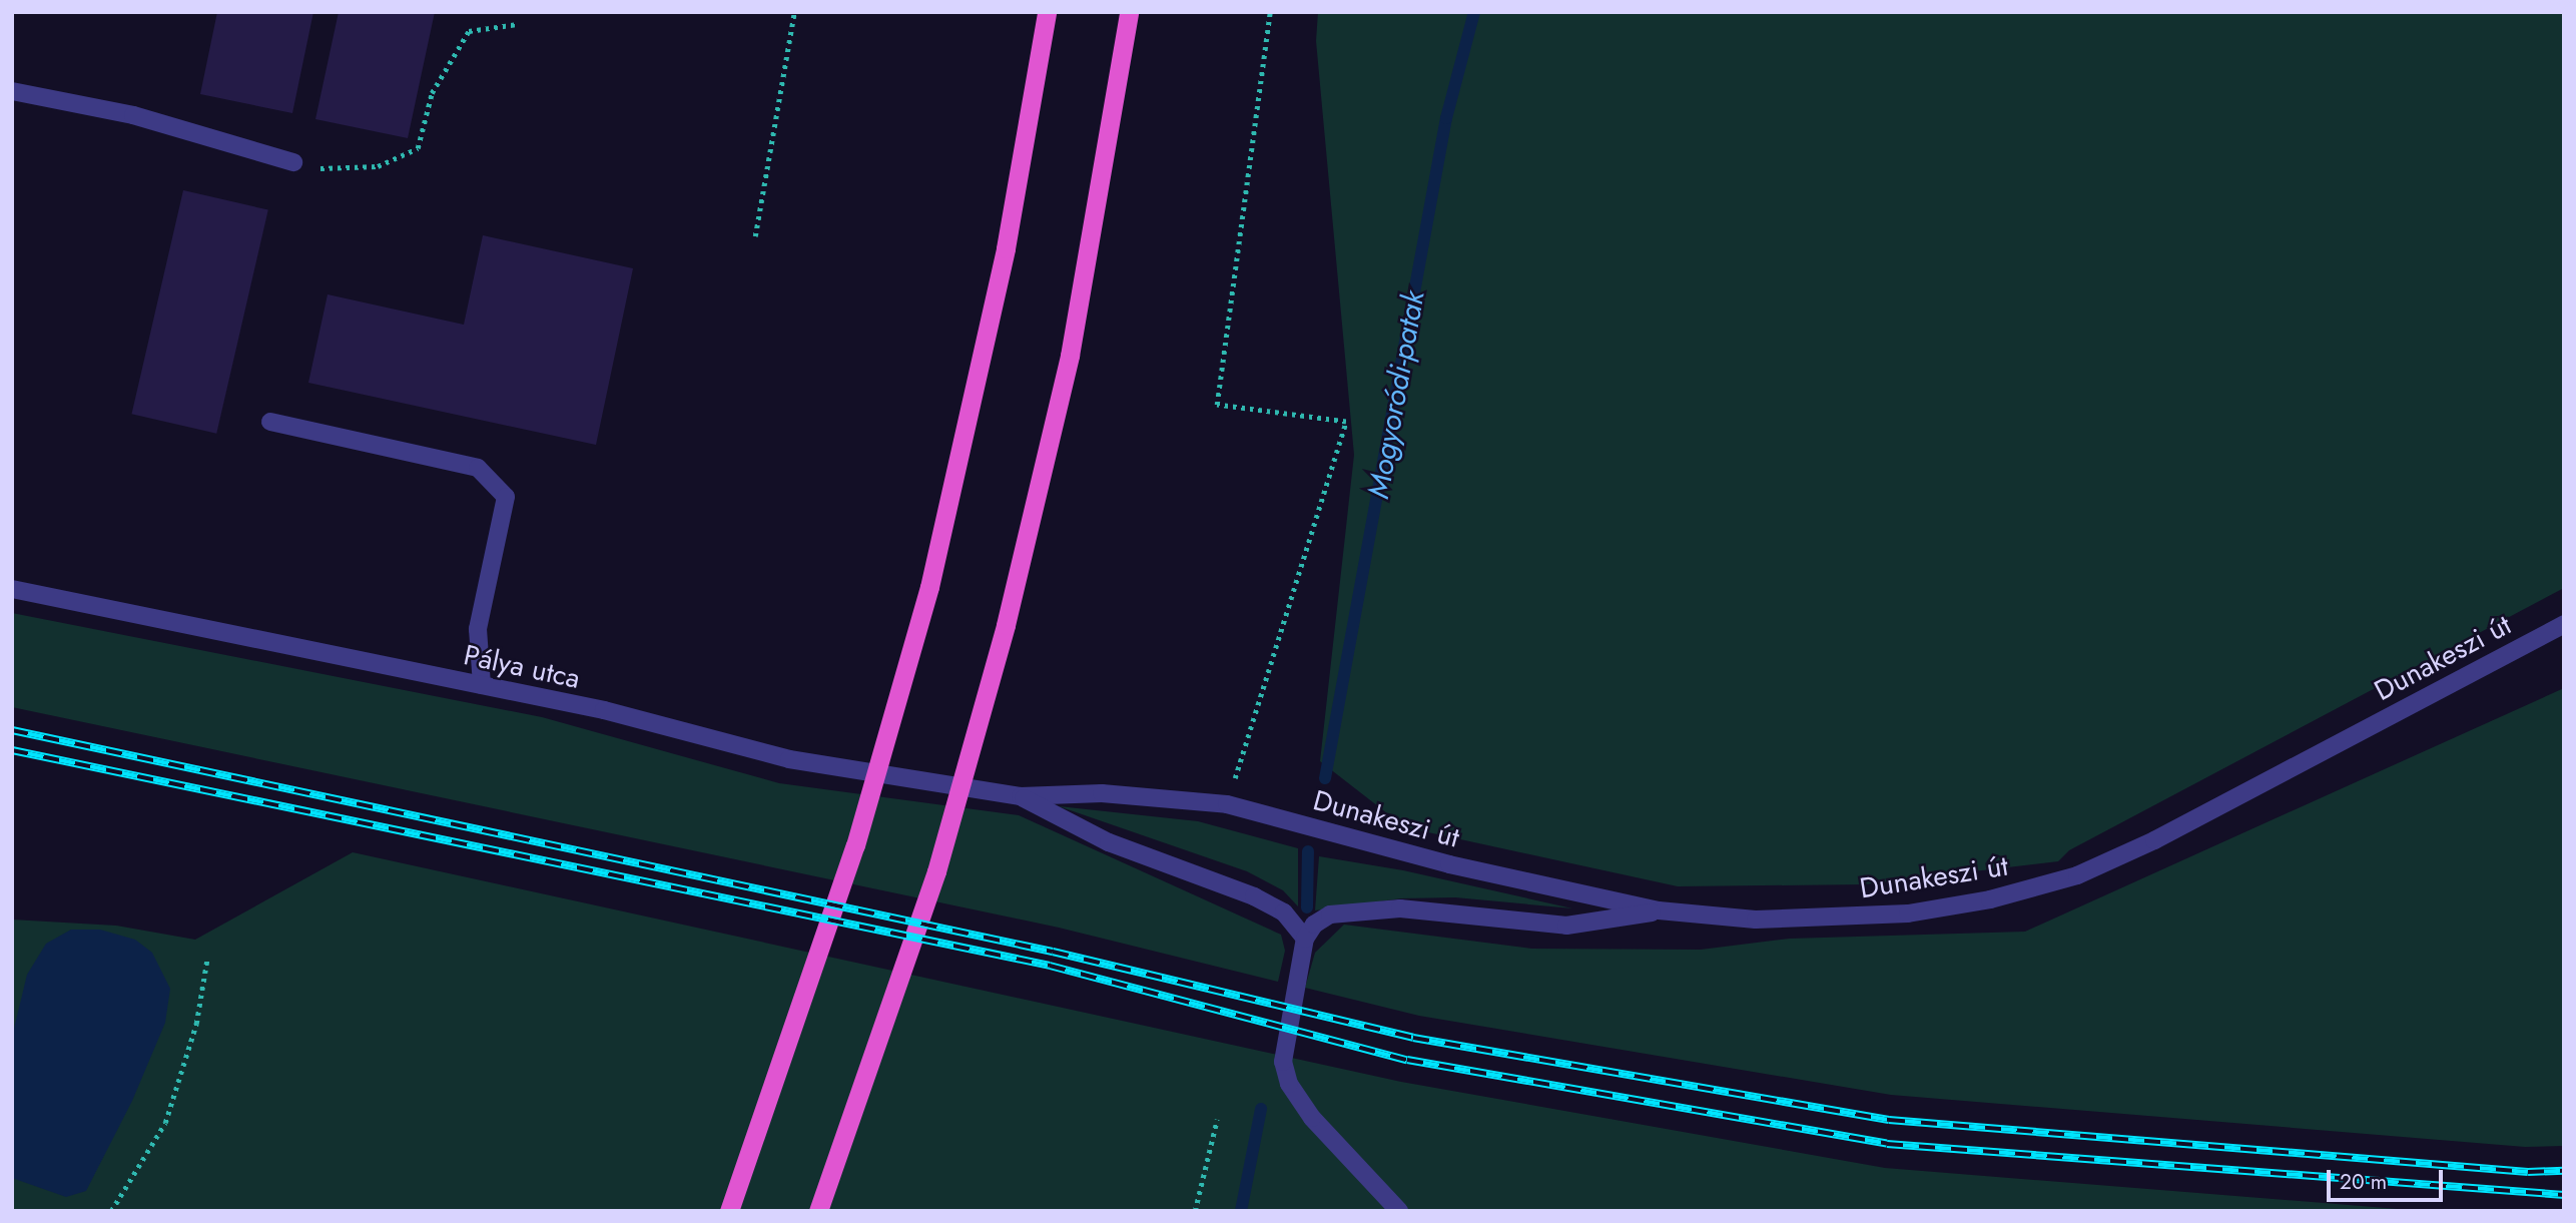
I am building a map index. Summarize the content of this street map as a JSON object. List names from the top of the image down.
{
  "streets": {
    "street": ["Dunakeszi út", "Pálya utca"]
  },
  "crossings": [
    ["Dunakeszi út", "Pálya utca"]
  ],
  "water": ["Mogyoródi-patak"],
  "scale_bar": "20 m"
}
